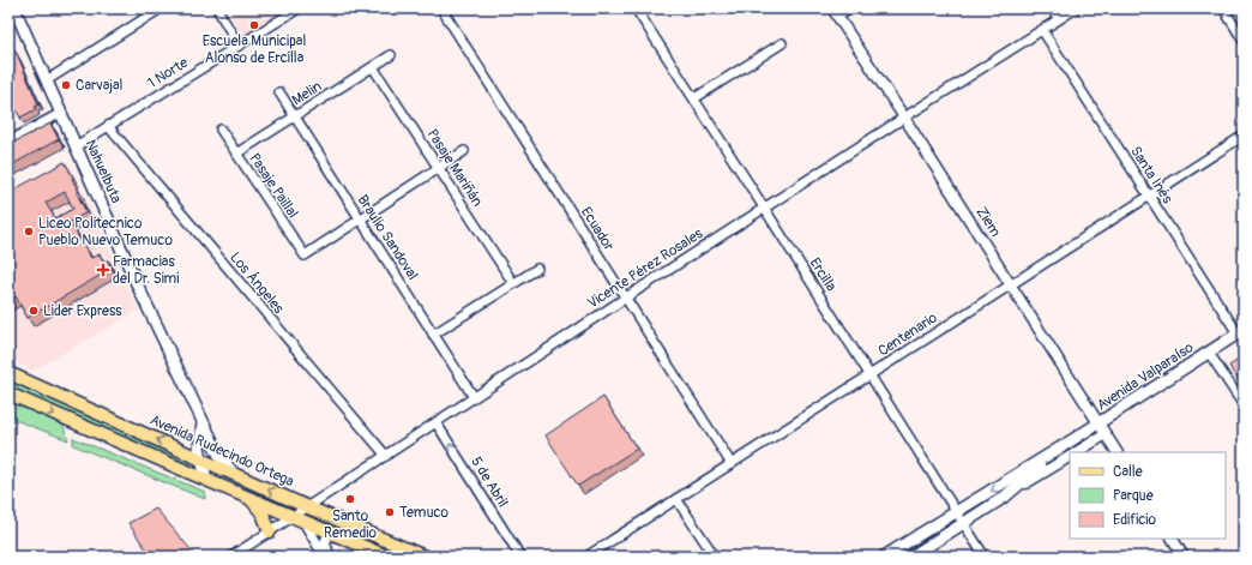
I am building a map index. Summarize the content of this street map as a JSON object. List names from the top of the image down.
{
  "streets": {
    "main road": ["Nahuelbuta", "Avenida Valparaíso", "Avenida Rudecindo Ortega"],
    "street": [
      "1 Norte",
      "Melin",
      "Pasaje Mariñán",
      "Santa Inés",
      "Pasaje Paillal",
      "Ziem",
      "Ecuador",
      "Braulio Sandoval",
      "Vicente Pérez Rosales",
      "Ercilla",
      "Los Ángeles",
      "Centenario",
      "5 de Abril"
    ]
  },
  "crossings": [
    ["1 Norte", "Nahuelbuta"],
    ["1 Norte", "Los Ángeles"],
    ["Melin", "Pasaje Mariñán"],
    ["Melin", "Pasaje Paillal"],
    ["Melin", "Braulio Sandoval"],
    ["Nahuelbuta", "Avenida Rudecindo Ortega"],
    ["Santa Inés", "Vicente Pérez Rosales"],
    ["Santa Inés", "Centenario"],
    ["Santa Inés", "Avenida Valparaíso"],
    ["Pasaje Paillal", "Braulio Sandoval"],
    ["Ziem", "Vicente Pérez Rosales"],
    ["Ziem", "Centenario"],
    ["Ziem", "Avenida Valparaíso"],
    ["Ecuador", "Vicente Pérez Rosales"],
    ["Ecuador", "Centenario"],
    ["Braulio Sandoval", "Vicente Pérez Rosales"],
    ["Vicente Pérez Rosales", "Ercilla"],
    ["Vicente Pérez Rosales", "Los Ángeles"],
    ["Vicente Pérez Rosales", "Avenida Rudecindo Ortega"],
    ["Vicente Pérez Rosales", "5 de Abril"],
    ["Ercilla", "Centenario"],
    ["Ercilla", "Avenida Valparaíso"]
  ],
  "one_way": ["5 de Abril"],
  "places": {
    "other": [
      "Escuela Municipal Alonso de Ercilla",
      "Carvajal",
      "Liceo Politecnico Pueblo Nuevo Temuco",
      "Lider Express",
      "Santo Remedio",
      "Temuco"
    ],
    "health": ["Farmacias del Dr. Simi"]
  },
  "legend": ["Calle", "Parque", "Edificio"]
}
